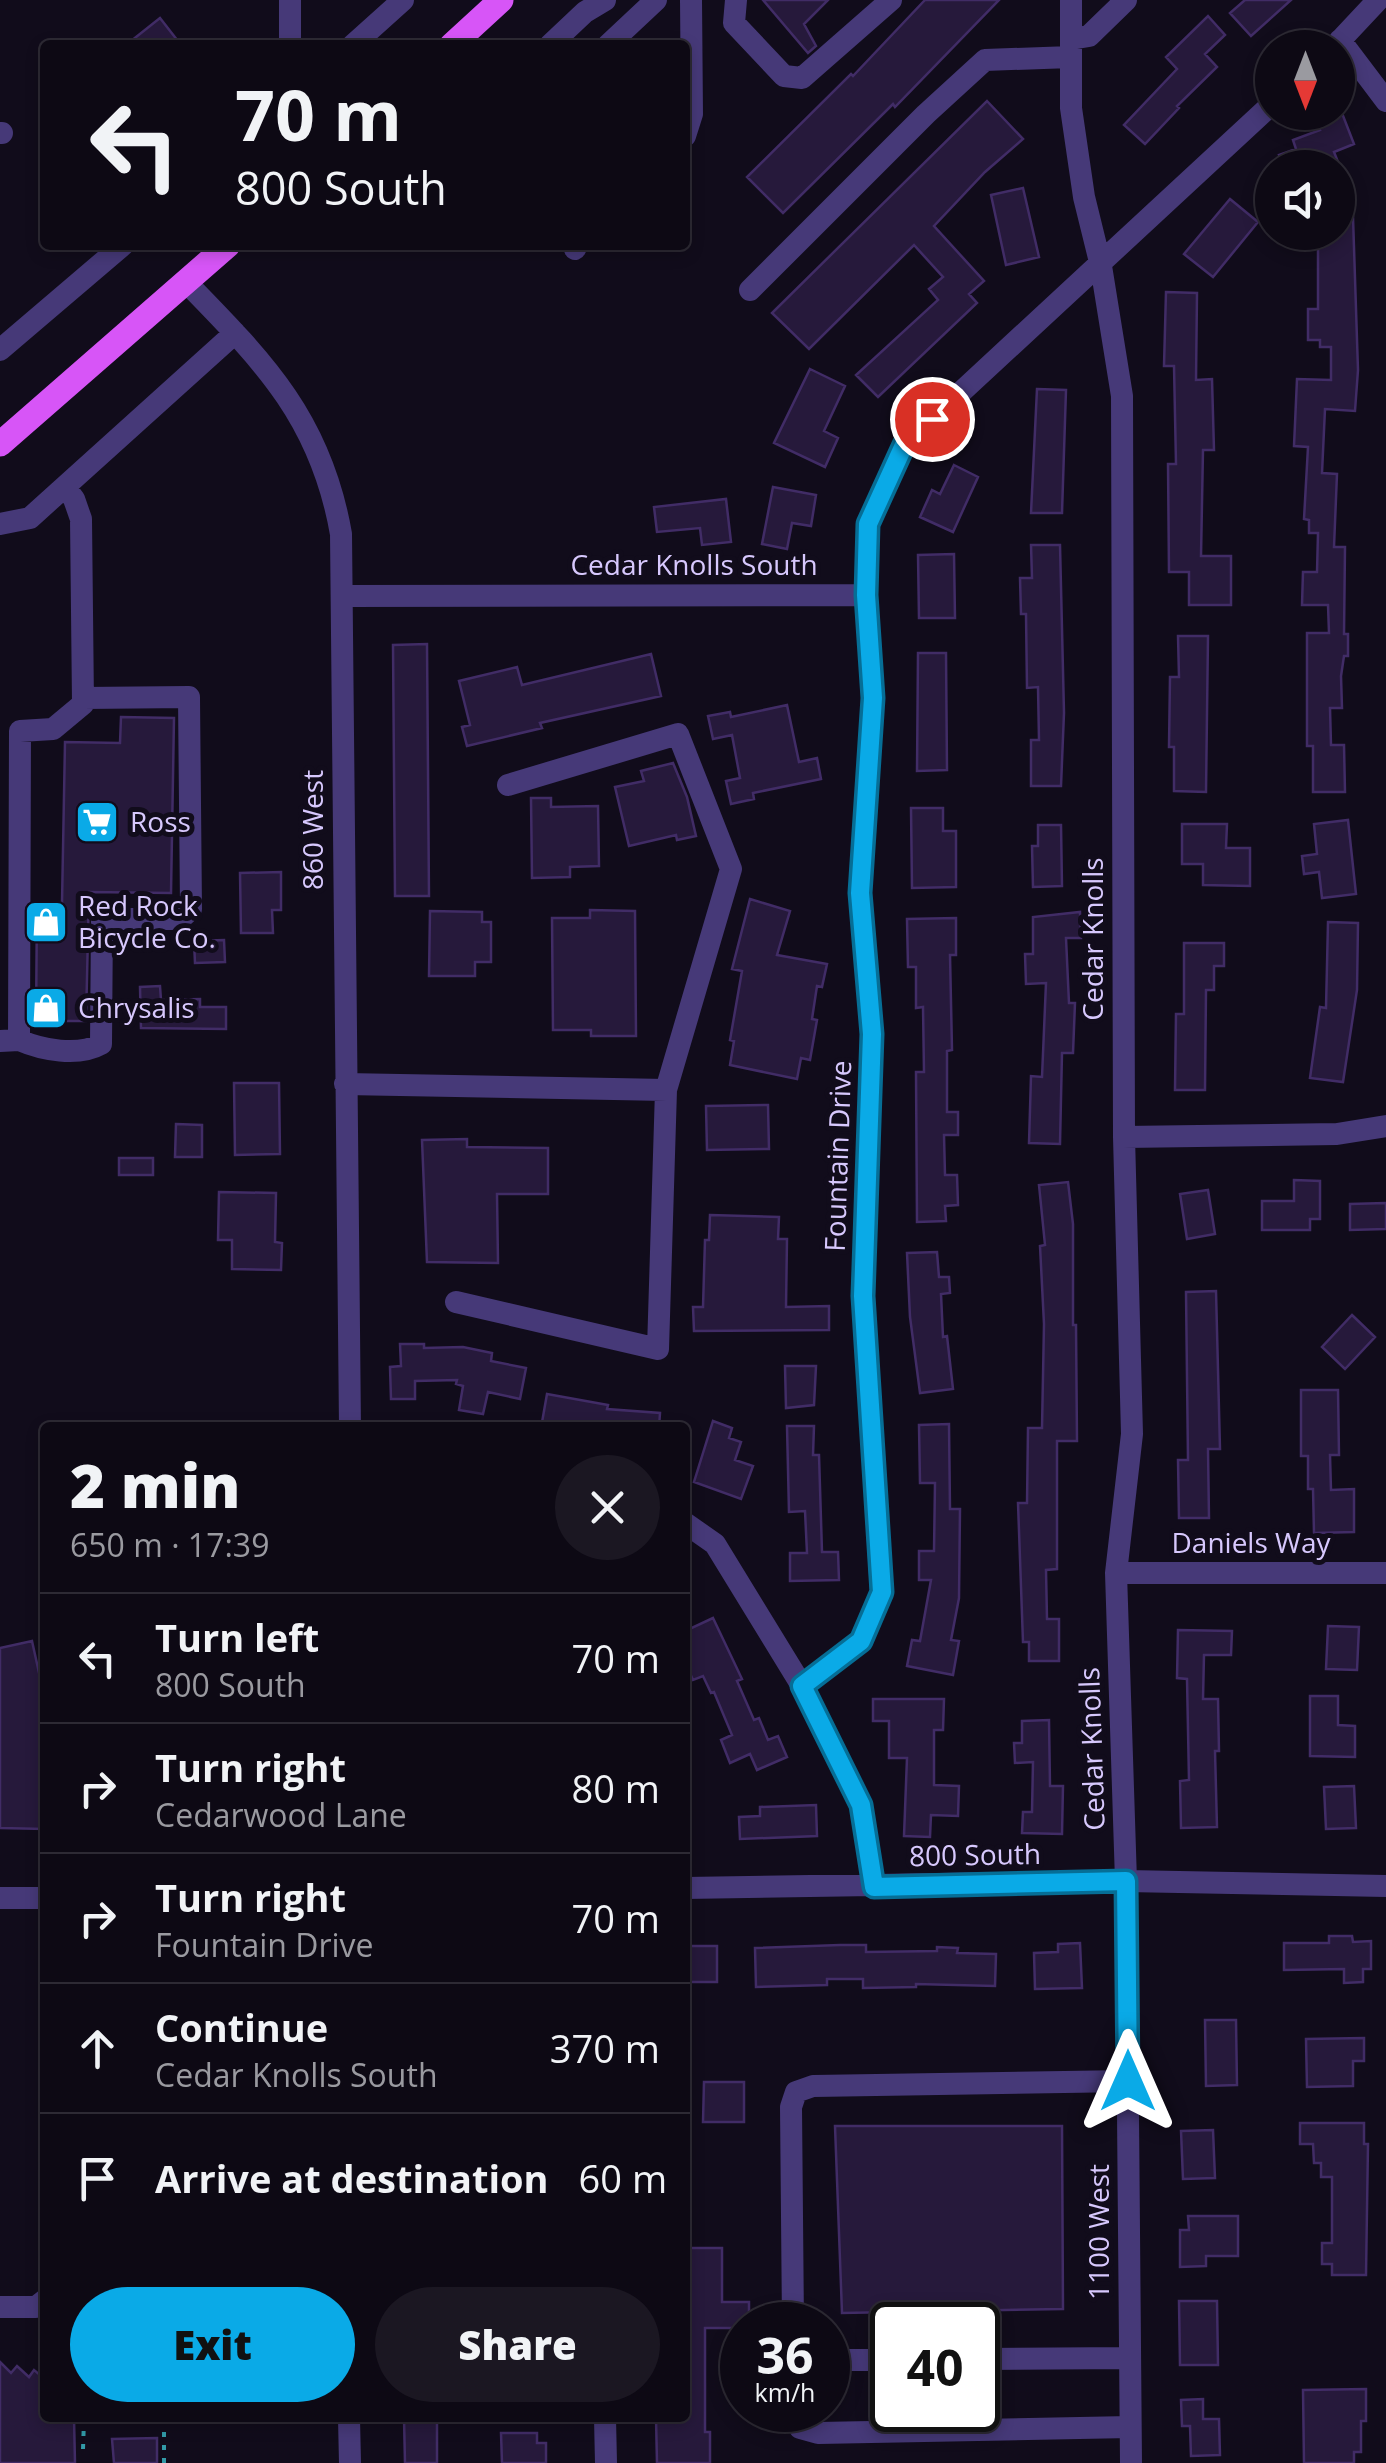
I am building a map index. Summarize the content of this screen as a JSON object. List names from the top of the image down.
{
  "streets": {
    "street": [
      "Cedar Knolls South",
      "860 West",
      "Cedar Knolls",
      "Fountain Drive",
      "Daniels Way",
      "800 South",
      "1100 West"
    ]
  },
  "crossings": [
    ["Cedar Knolls South", "860 West"],
    ["Cedar Knolls South", "Fountain Drive"],
    ["Cedar Knolls", "Daniels Way"],
    ["Cedar Knolls", "800 South"],
    ["Cedar Knolls", "1100 West"],
    ["800 South", "1100 West"]
  ],
  "places": {
    "supermarket": ["Ross"],
    "shop": ["Red Rock Bicycle Co.", "Chrysalis"]
  },
  "north": "bottom",
  "page": {
    "turn": ["70 m", "800 South"],
    "heading": ["2 min", "650 m · 17:39"],
    "list": [
      {
        "name": "Turn left",
        "note": "800 South",
        "value": "70 m"
      },
      {
        "name": "Turn right",
        "note": "Cedarwood Lane",
        "value": "80 m"
      },
      {
        "name": "Turn right",
        "note": "Fountain Drive",
        "value": "70 m"
      },
      {
        "name": "Continue",
        "note": "Cedar Knolls South",
        "value": "370 m"
      },
      {
        "name": "Arrive at destination",
        "value": "60 m"
      }
    ],
    "buttons": ["Exit", "Share"],
    "speed": "36 km/h",
    "limit": "40"
  }
}
